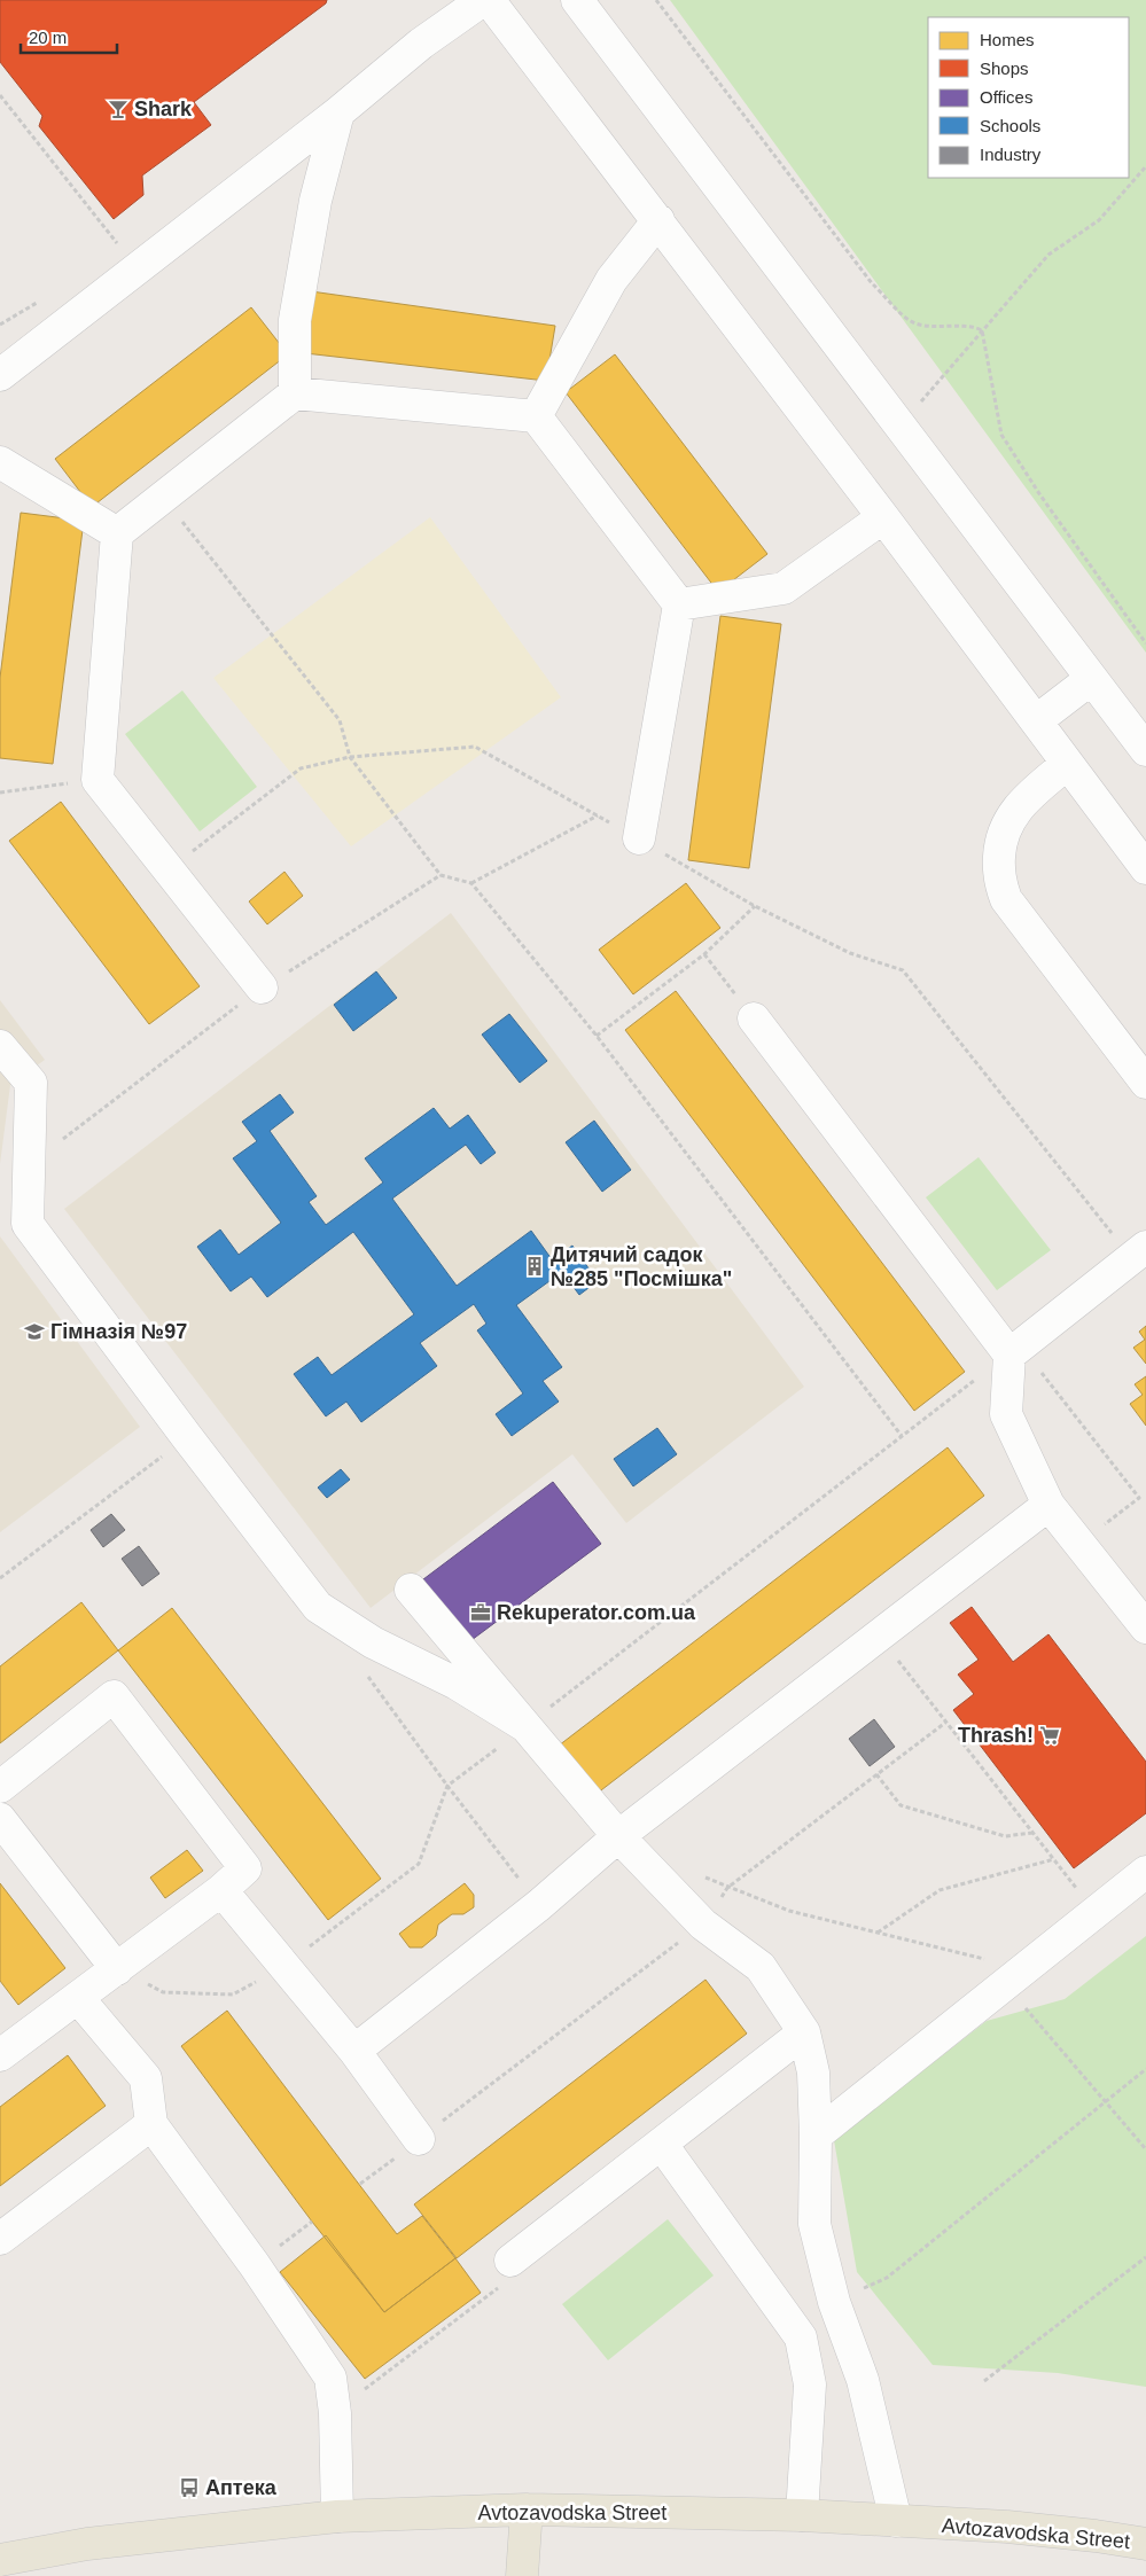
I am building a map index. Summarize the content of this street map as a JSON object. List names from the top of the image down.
{
  "streets": {
    "main road": ["Avtozavodska Street"]
  },
  "places": {
    "bar": ["Shark"],
    "building": ["Дитячий садок №285 \"Посмішка\""],
    "school or university": ["Гімназія №97"],
    "office": ["Rekuperator.com.ua"],
    "supermarket": ["Thrash!"],
    "bus stop": ["Аптека"]
  },
  "legend": [
    "Homes",
    "Shops",
    "Offices",
    "Schools",
    "Industry"
  ],
  "scale_bar": "20 m"
}
